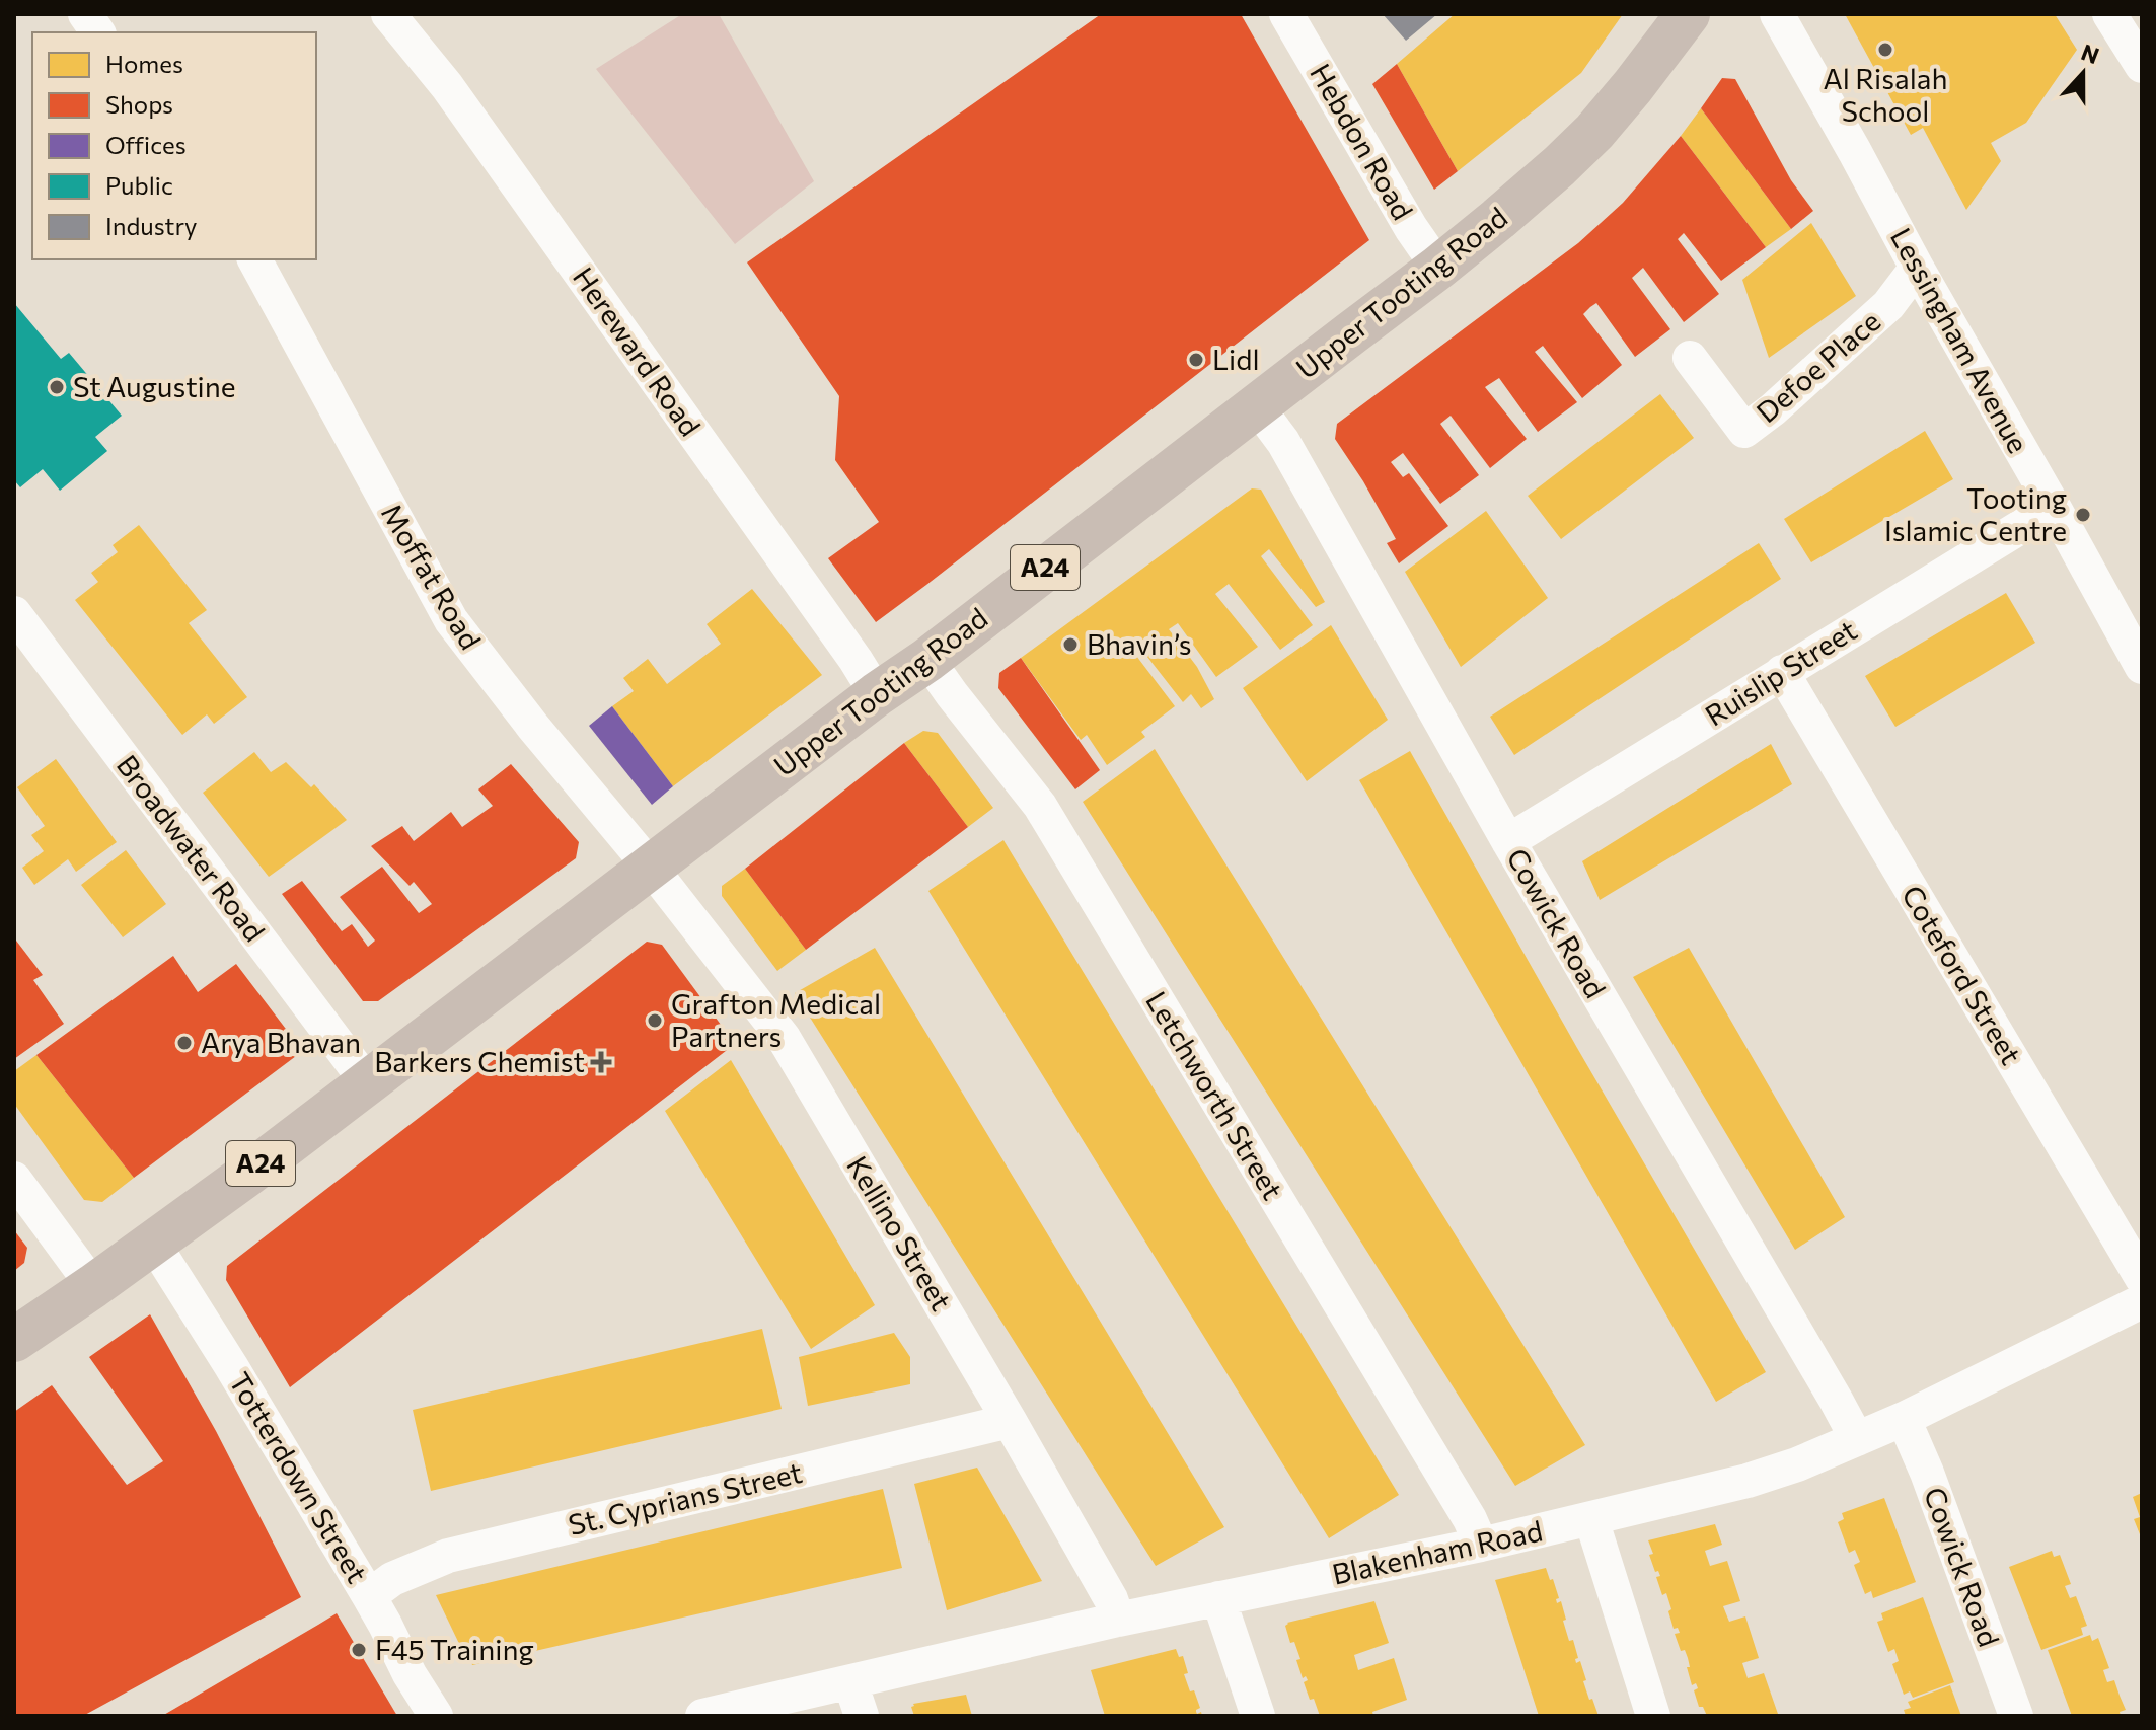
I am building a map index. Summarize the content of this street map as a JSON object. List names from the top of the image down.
{
  "streets": {
    "highway": ["Upper Tooting Road", "A24"],
    "street": [
      "Hebdon Road",
      "Lessingham Avenue",
      "Hereward Road",
      "Defoe Place",
      "Moffat Road",
      "Ruislip Street",
      "Broadwater Road",
      "Cowick Road",
      "Coteford Street",
      "Letchworth Street",
      "Kellino Street",
      "Totterdown Street",
      "St. Cyprians Street",
      "Blakenham Road"
    ]
  },
  "crossings": [
    ["Hebdon Road", "Upper Tooting Road"],
    ["Upper Tooting Road", "Hereward Road"],
    ["Upper Tooting Road", "A24"],
    ["Upper Tooting Road", "Moffat Road"],
    ["Upper Tooting Road", "Broadwater Road"],
    ["Upper Tooting Road", "Cowick Road"],
    ["Upper Tooting Road", "Letchworth Street"],
    ["Upper Tooting Road", "Kellino Street"],
    ["Upper Tooting Road", "Totterdown Street"],
    ["Lessingham Avenue", "Defoe Place"],
    ["Lessingham Avenue", "Ruislip Street"],
    ["A24", "Totterdown Street"],
    ["Moffat Road", "Kellino Street"],
    ["Ruislip Street", "Cowick Road"],
    ["Ruislip Street", "Coteford Street"],
    ["Cowick Road", "Blakenham Road"],
    ["Letchworth Street", "Blakenham Road"],
    ["Kellino Street", "St. Cyprians Street"],
    ["Kellino Street", "Blakenham Road"],
    ["Totterdown Street", "St. Cyprians Street"]
  ],
  "places": {
    "other": [
      "Al Risalah School",
      "Lidl",
      "St Augustine",
      "Tooting Islamic Centre",
      "Bhavin’s",
      "Grafton Medical Partners",
      "Arya Bhavan",
      "F45 Training"
    ],
    "health": ["Barkers Chemist"]
  },
  "legend": [
    "Homes",
    "Shops",
    "Offices",
    "Public",
    "Industry"
  ],
  "north": "top"
}
